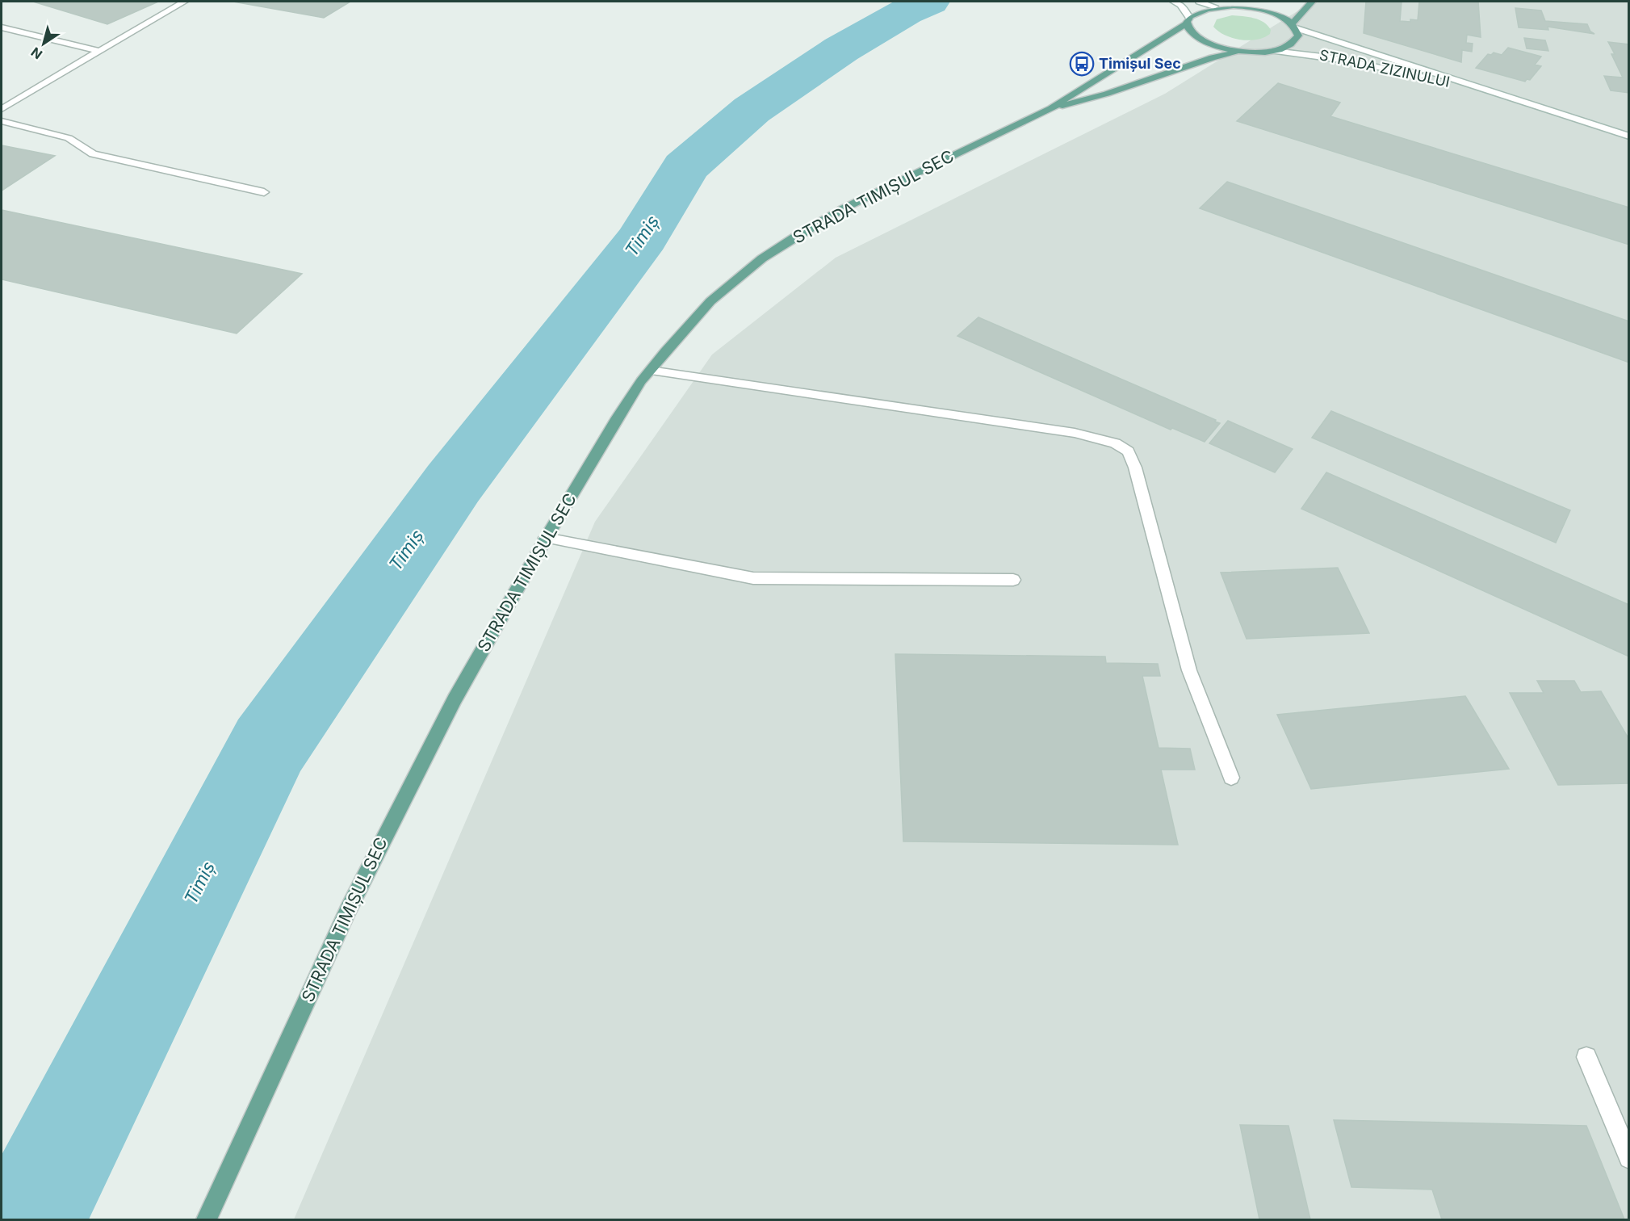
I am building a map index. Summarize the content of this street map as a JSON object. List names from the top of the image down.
{
  "streets": {
    "main road": ["STRADA ZIZINULUI", "STRADA TIMIȘUL SEC"]
  },
  "water": ["Timiș"],
  "places": {
    "bus stop": ["Timișul Sec"]
  },
  "north": "bottom left"
}
